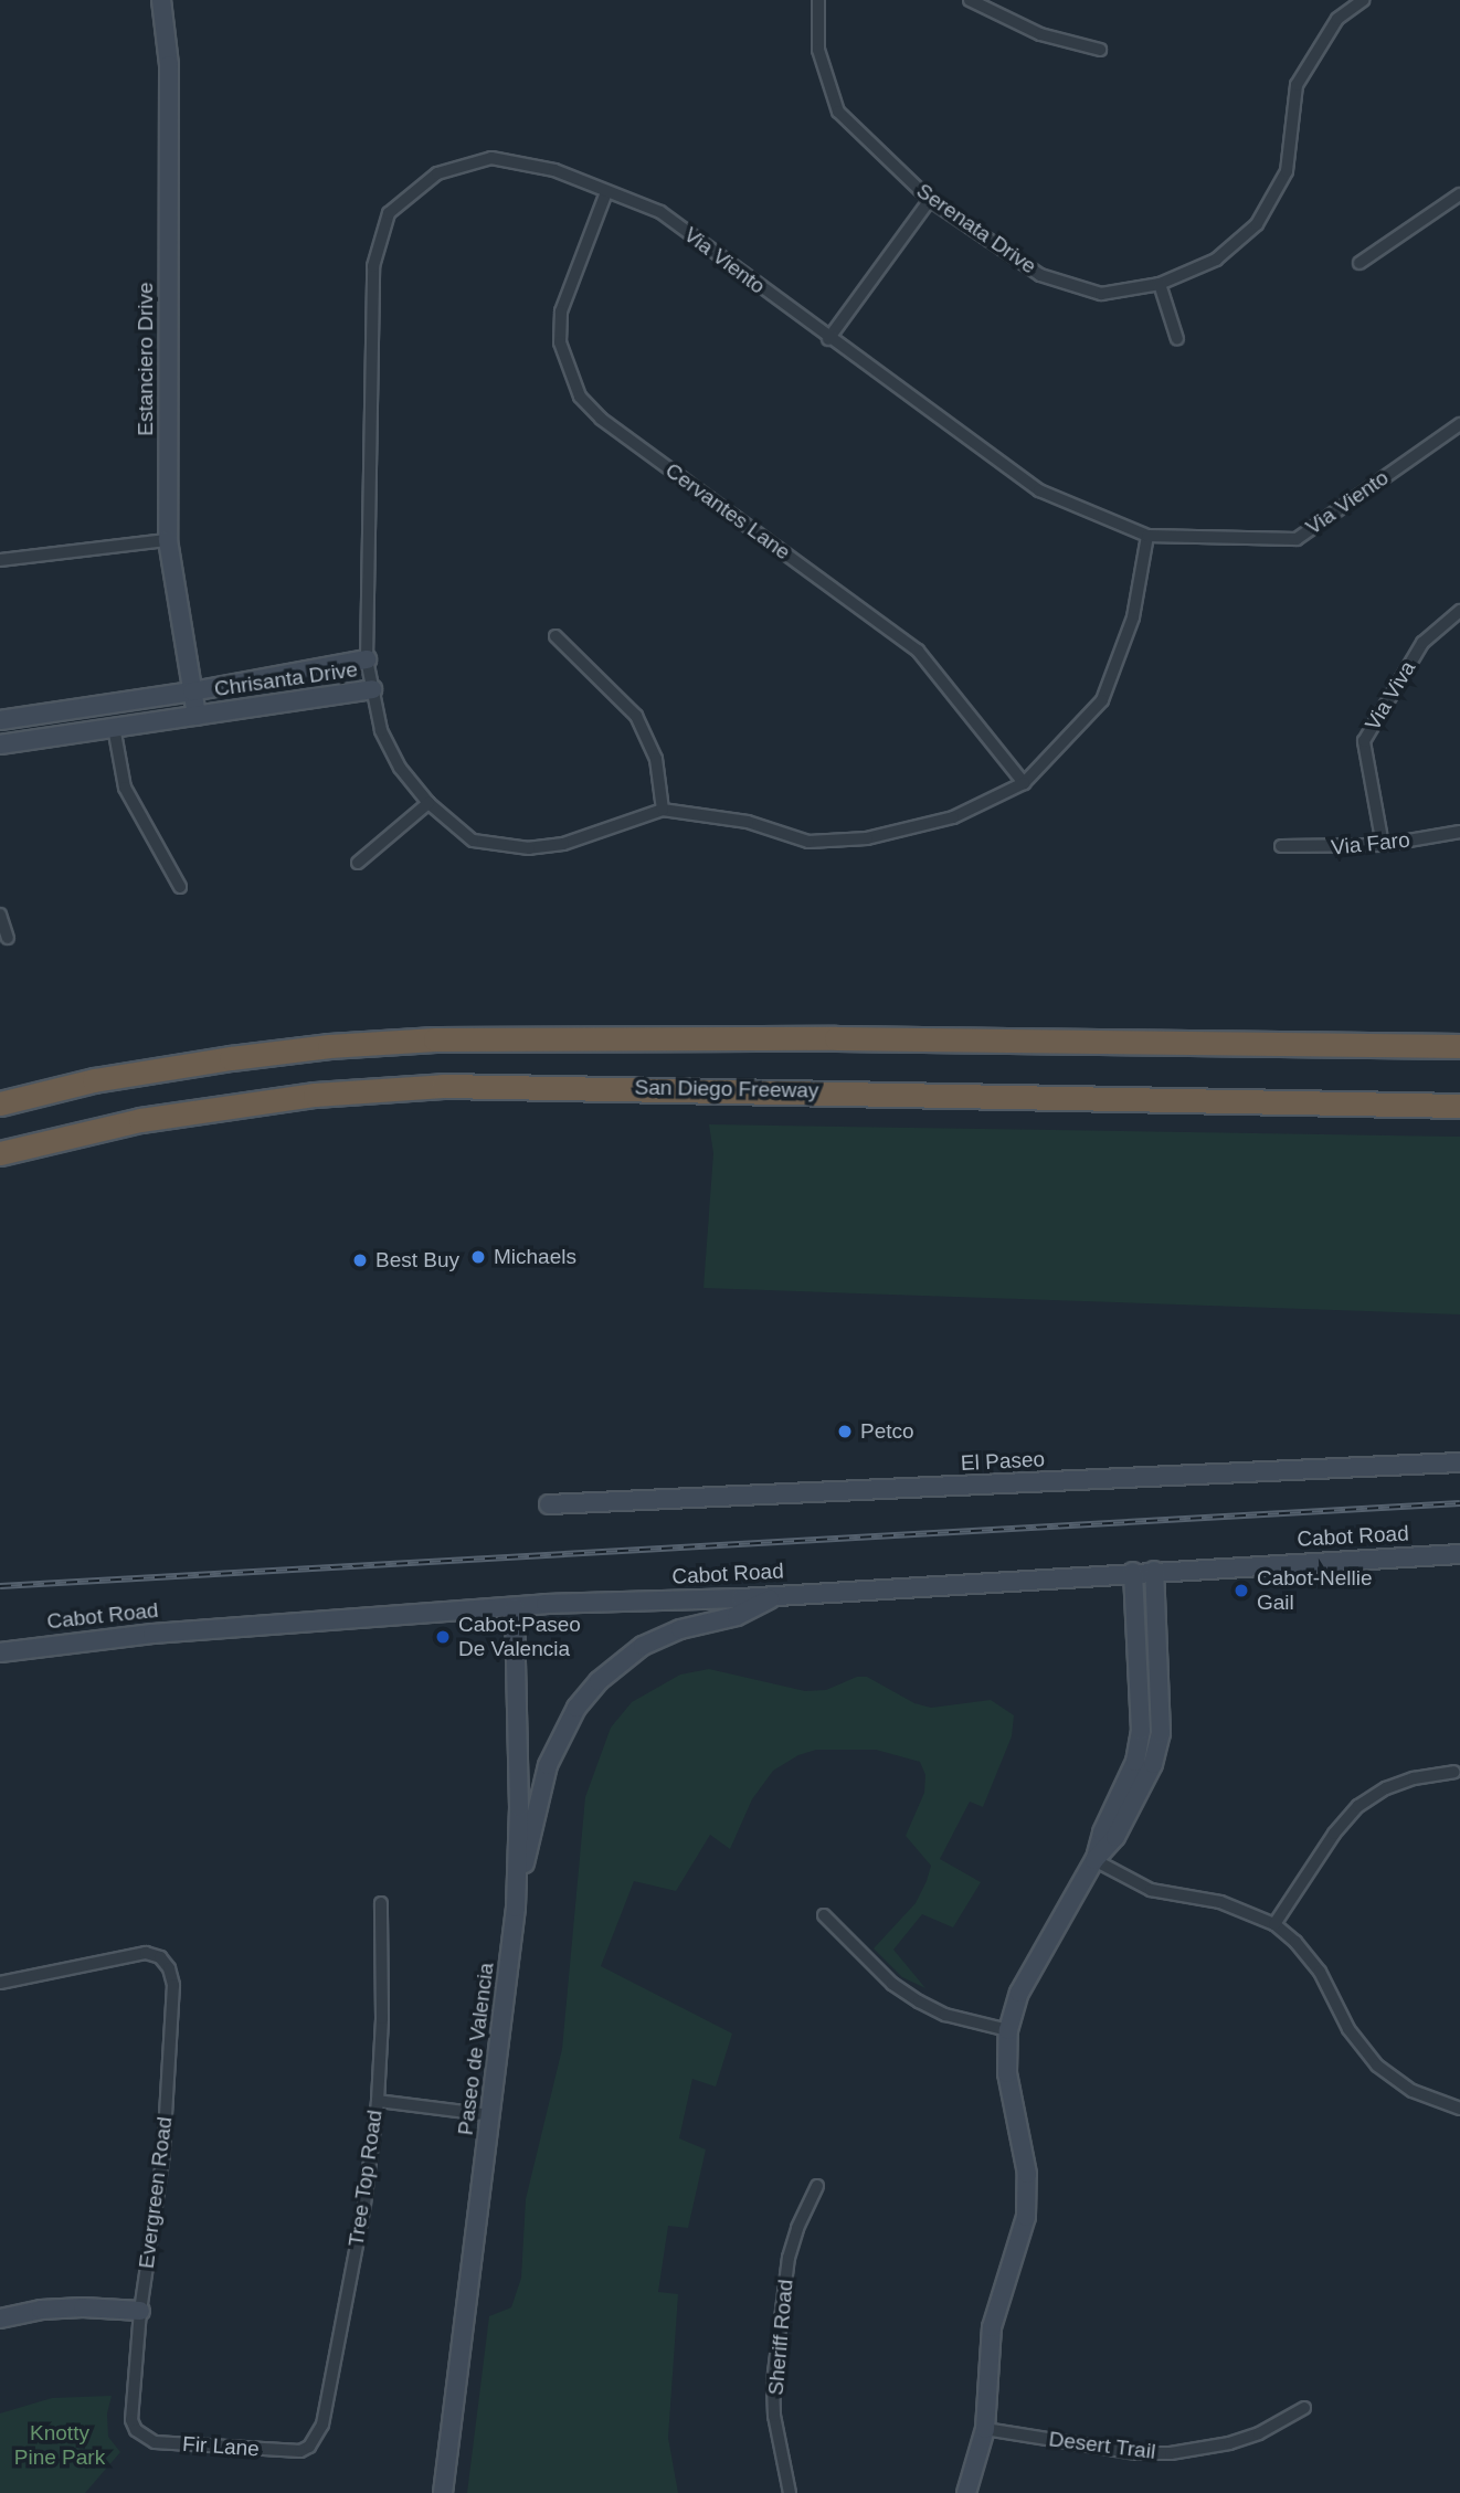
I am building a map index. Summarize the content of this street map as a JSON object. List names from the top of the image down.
{
  "streets": {
    "highway": ["San Diego Freeway"],
    "street": [
      "Serenata Drive",
      "Via Viento",
      "Estanciero Drive",
      "Cervantes Lane",
      "Chrisanta Drive",
      "Via Viva",
      "Via Faro",
      "El Paseo",
      "Cabot Road",
      "Paseo de Valencia",
      "Tree Top Road",
      "Evergreen Road",
      "Sheriff Road",
      "Desert Trail",
      "Fir Lane"
    ]
  },
  "crossings": [
    ["Via Viento", "Cervantes Lane"],
    ["Via Viento", "Chrisanta Drive"],
    ["Estanciero Drive", "Chrisanta Drive"],
    ["Cervantes Lane", "Chrisanta Drive"],
    ["Via Viva", "Via Faro"],
    ["Cabot Road", "Paseo de Valencia"],
    ["Tree Top Road", "Fir Lane"],
    ["Evergreen Road", "Fir Lane"]
  ],
  "parks": ["Knotty Pine Park"],
  "places": [
    "Michaels",
    "Best Buy",
    "Petco",
    "Cabot-Nellie Gail",
    "Cabot-Paseo De Valencia"
  ]
}
